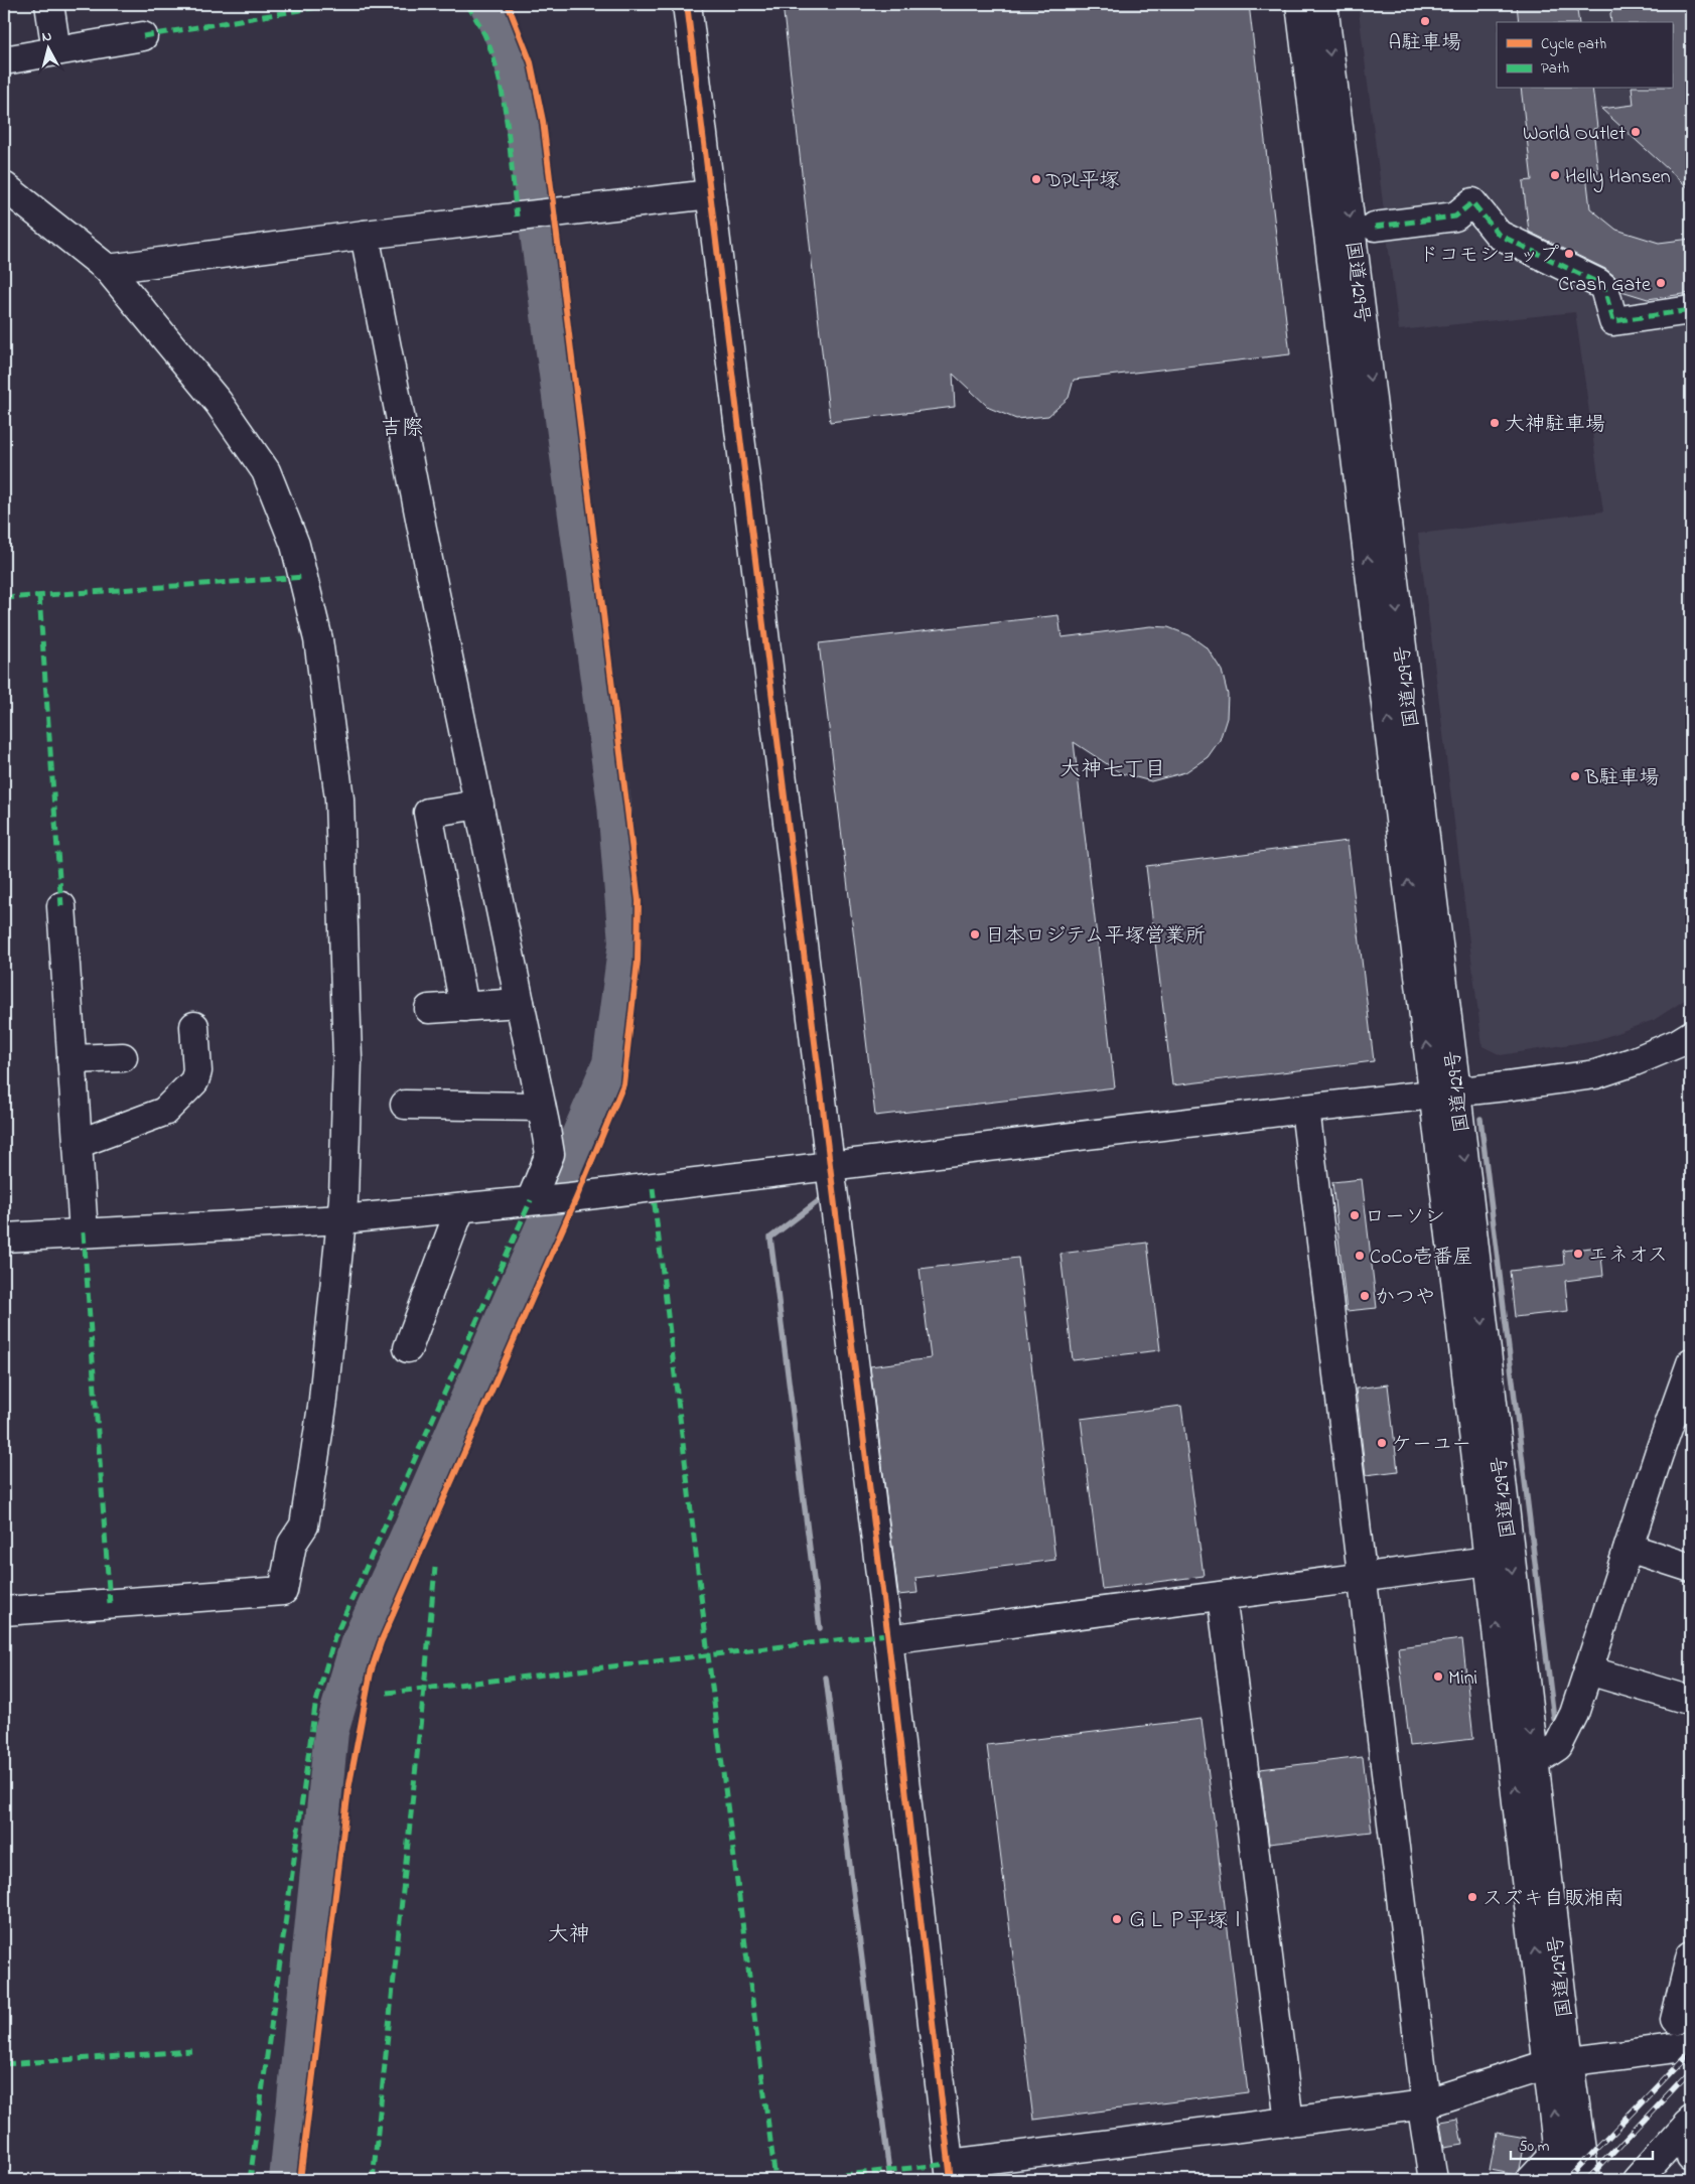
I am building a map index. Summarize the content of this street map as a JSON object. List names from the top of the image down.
{
  "streets": {
    "main road": ["国道129号"]
  },
  "districts": ["吉際", "大神七丁目", "大神"],
  "places": [
    "A駐車場",
    "World Outlet",
    "Helly Hansen",
    "DPL平塚",
    "ドコモショップ",
    "Crash Gate",
    "大神駐車場",
    "B駐車場",
    "日本ロジテム平塚営業所",
    "ローソン",
    "エネオス",
    "CoCo壱番屋",
    "かつや",
    "ケーユー",
    "Mini",
    "スズキ自販湘南",
    "ＧＬＰ平塚Ⅰ"
  ],
  "legend": ["Cycle path", "Path"],
  "scale_bar": "50 m",
  "north": "top"
}
